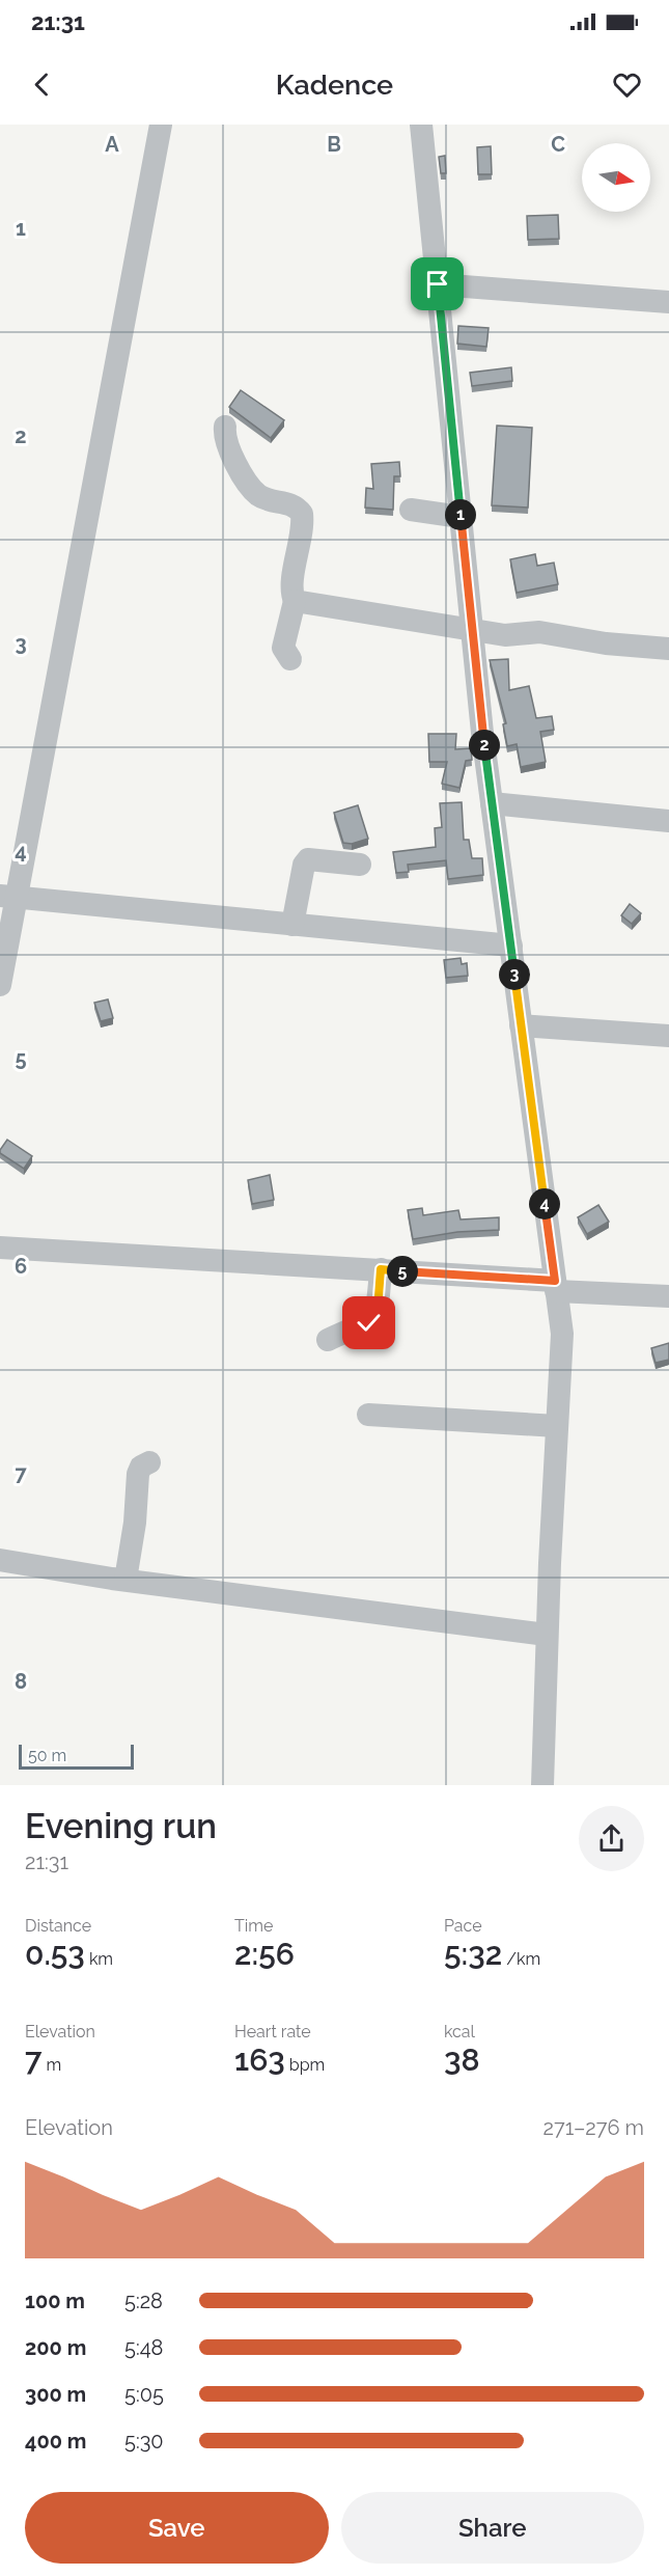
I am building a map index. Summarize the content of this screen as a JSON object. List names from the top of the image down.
{
  "scale_bar": "50 m",
  "north": "right",
  "page": {
    "status": "21:31",
    "header": "Kadence",
    "pins": [
      "1",
      "2",
      "3",
      "4",
      "5"
    ],
    "scale": "50 m",
    "heading": ["Evening run", "21:31"],
    "stats": [
      ["Distance", "0.53 km"],
      ["Time", "2:56"],
      ["Pace", "5:32 /km"],
      ["Elevation", "7 m"],
      ["Heart rate", "163 bpm"],
      ["kcal", "38"]
    ],
    "chart": ["Elevation", "271–276 m"],
    "list": [
      {
        "name": "100 m",
        "note": "5:28"
      },
      {
        "name": "200 m",
        "note": "5:48"
      },
      {
        "name": "300 m",
        "note": "5:05"
      },
      {
        "name": "400 m",
        "note": "5:30"
      }
    ],
    "buttons": ["Save", "Share"]
  },
  "grid": {
    "columns": ["A", "B", "C"],
    "rows": [
      "1",
      "2",
      "3",
      "4",
      "5",
      "6",
      "7",
      "8"
    ]
  }
}
